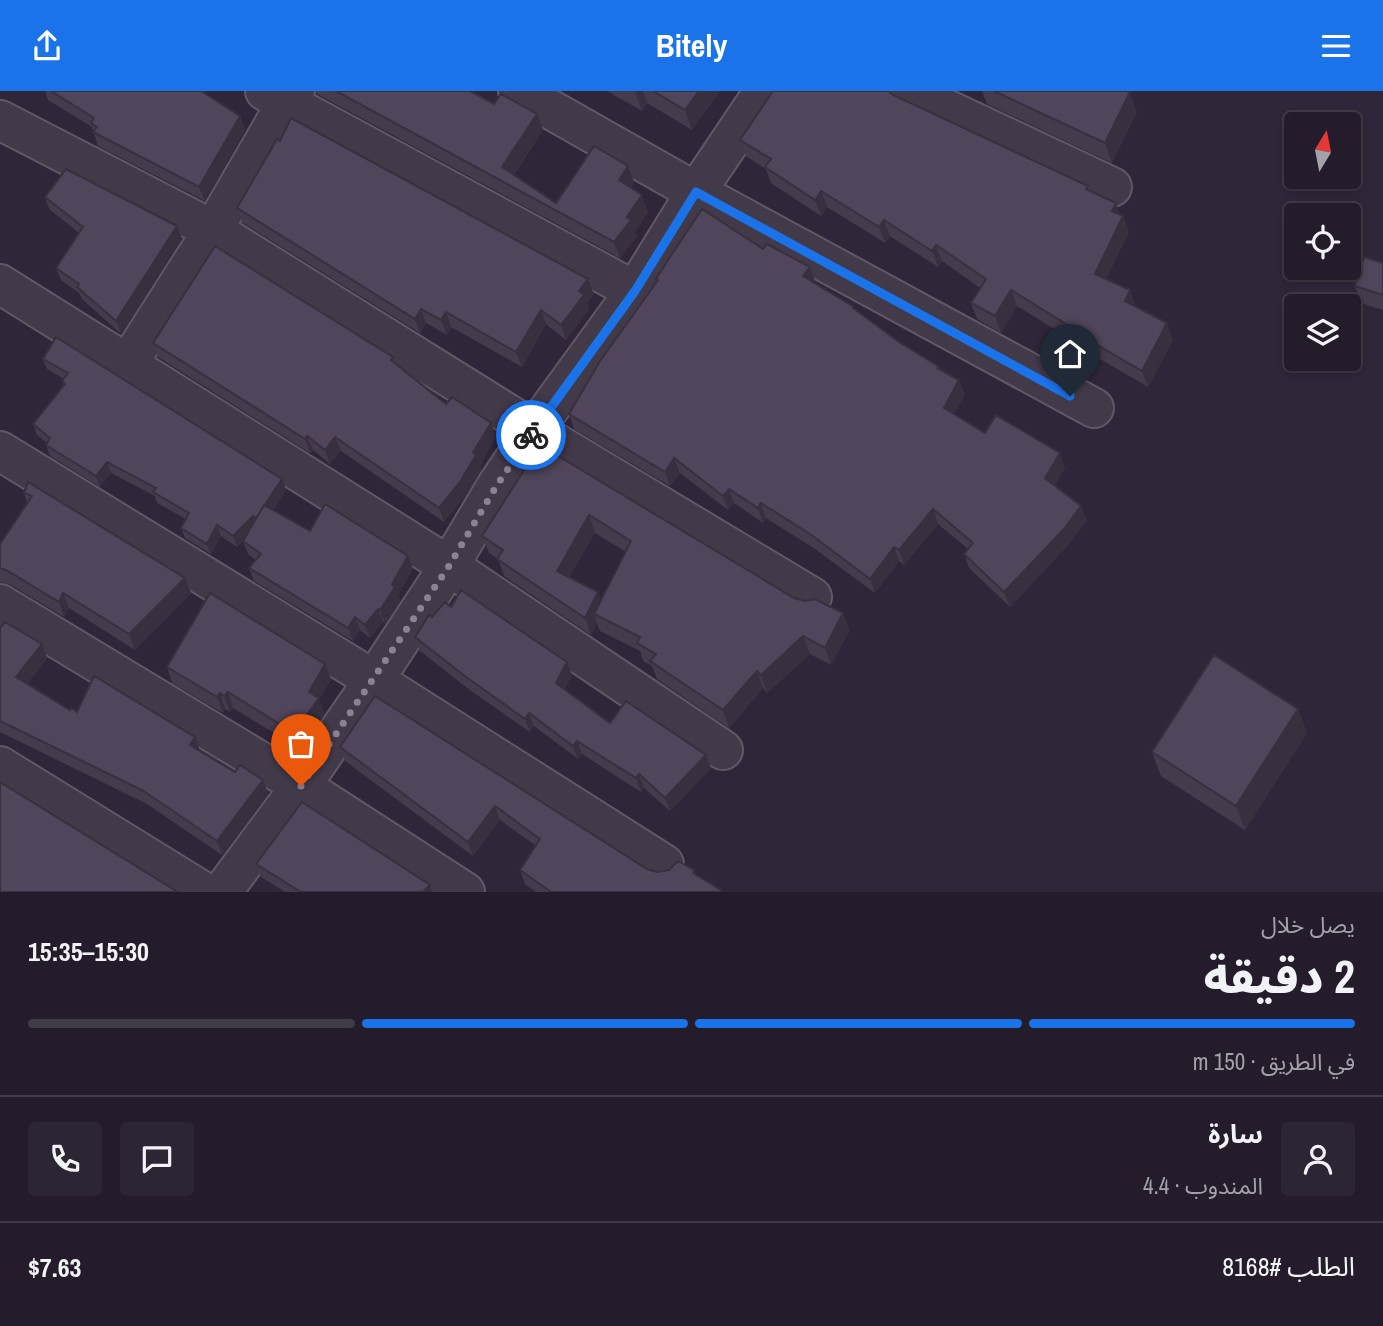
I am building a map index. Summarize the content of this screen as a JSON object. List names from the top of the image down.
{
  "north": "top",
  "page": {
    "header": "Bitely",
    "heading": ["2 دقيقة", "يصل خلال", "15:30–15:35"],
    "panel": [
      "سارة",
      "المندوب · 4.4",
      "الطلب #8168",
      "$7.63"
    ],
    "bar": "في الطريق · 150 m"
  }
}
